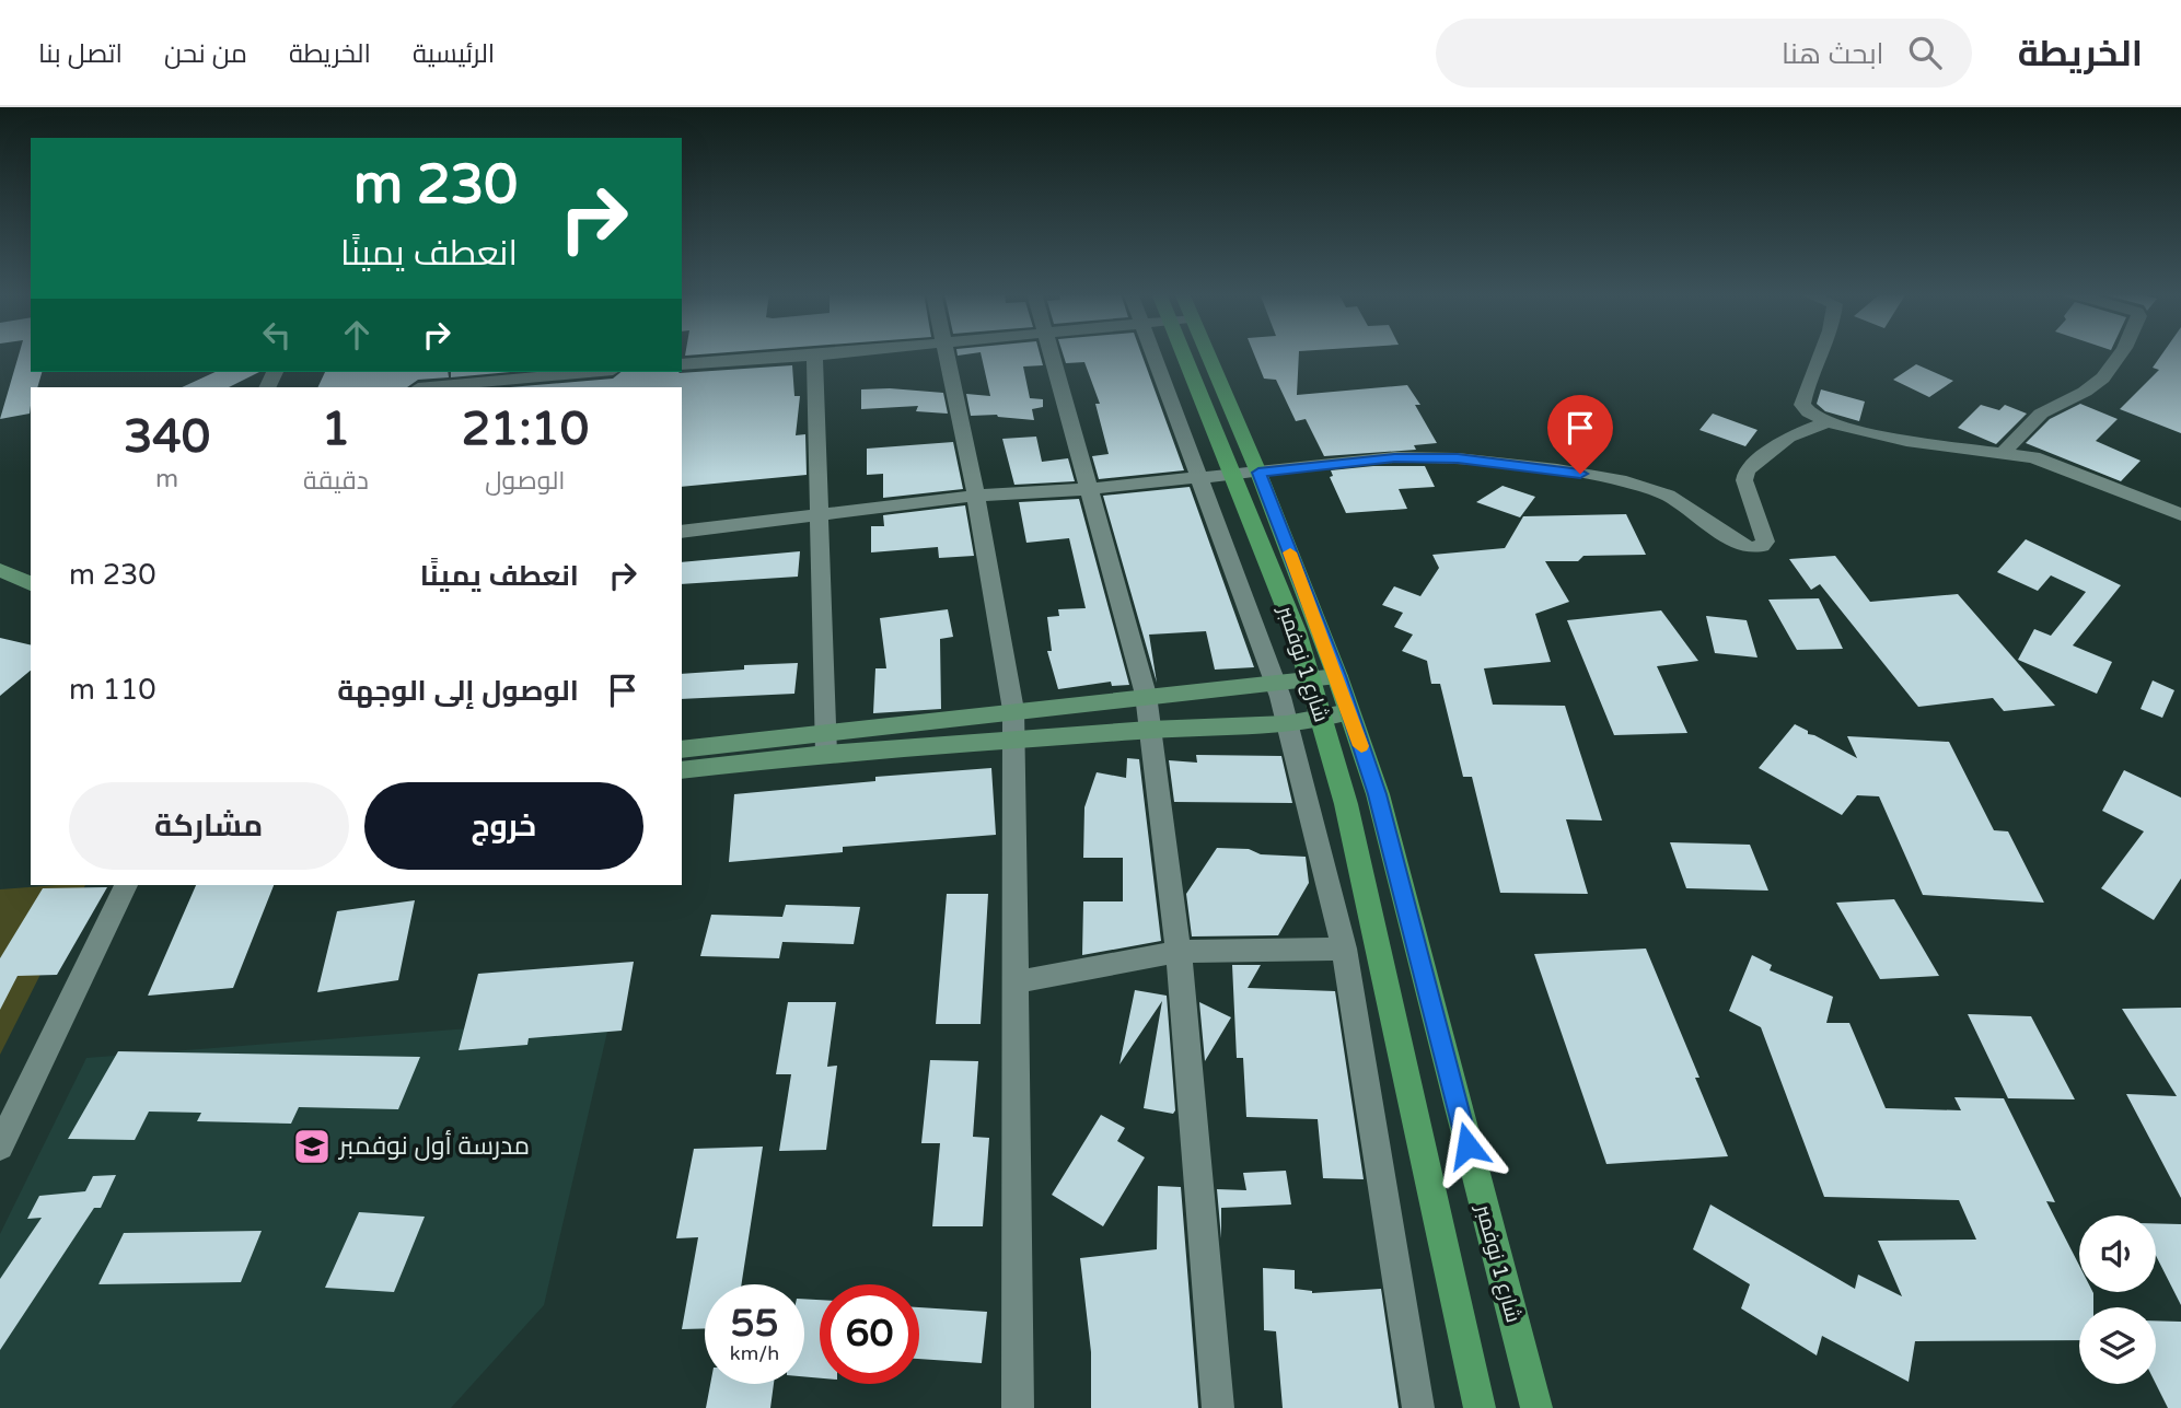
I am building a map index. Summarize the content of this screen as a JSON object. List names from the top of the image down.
{
  "streets": {
    "main road": ["شارع 1 نوفمبر"]
  },
  "places": {
    "school or university": ["مدرسة أول نوفمبر"]
  },
  "page": {
    "header": "الخريطة",
    "search": "ابحث هنا",
    "nav": [
      "الرئيسية",
      "الخريطة",
      "من نحن",
      "اتصل بنا"
    ],
    "turn": ["230 m", "انعطف يمينًا"],
    "eta": [
      "21:10",
      "الوصول",
      "1",
      "دقيقة",
      "340",
      "m"
    ],
    "list": [
      {
        "name": "انعطف يمينًا",
        "value": "230 m"
      },
      {
        "name": "الوصول إلى الوجهة",
        "value": "110 m"
      }
    ],
    "buttons": ["خروج", "مشاركة"],
    "speed": "55 km/h",
    "limit": "60"
  }
}
